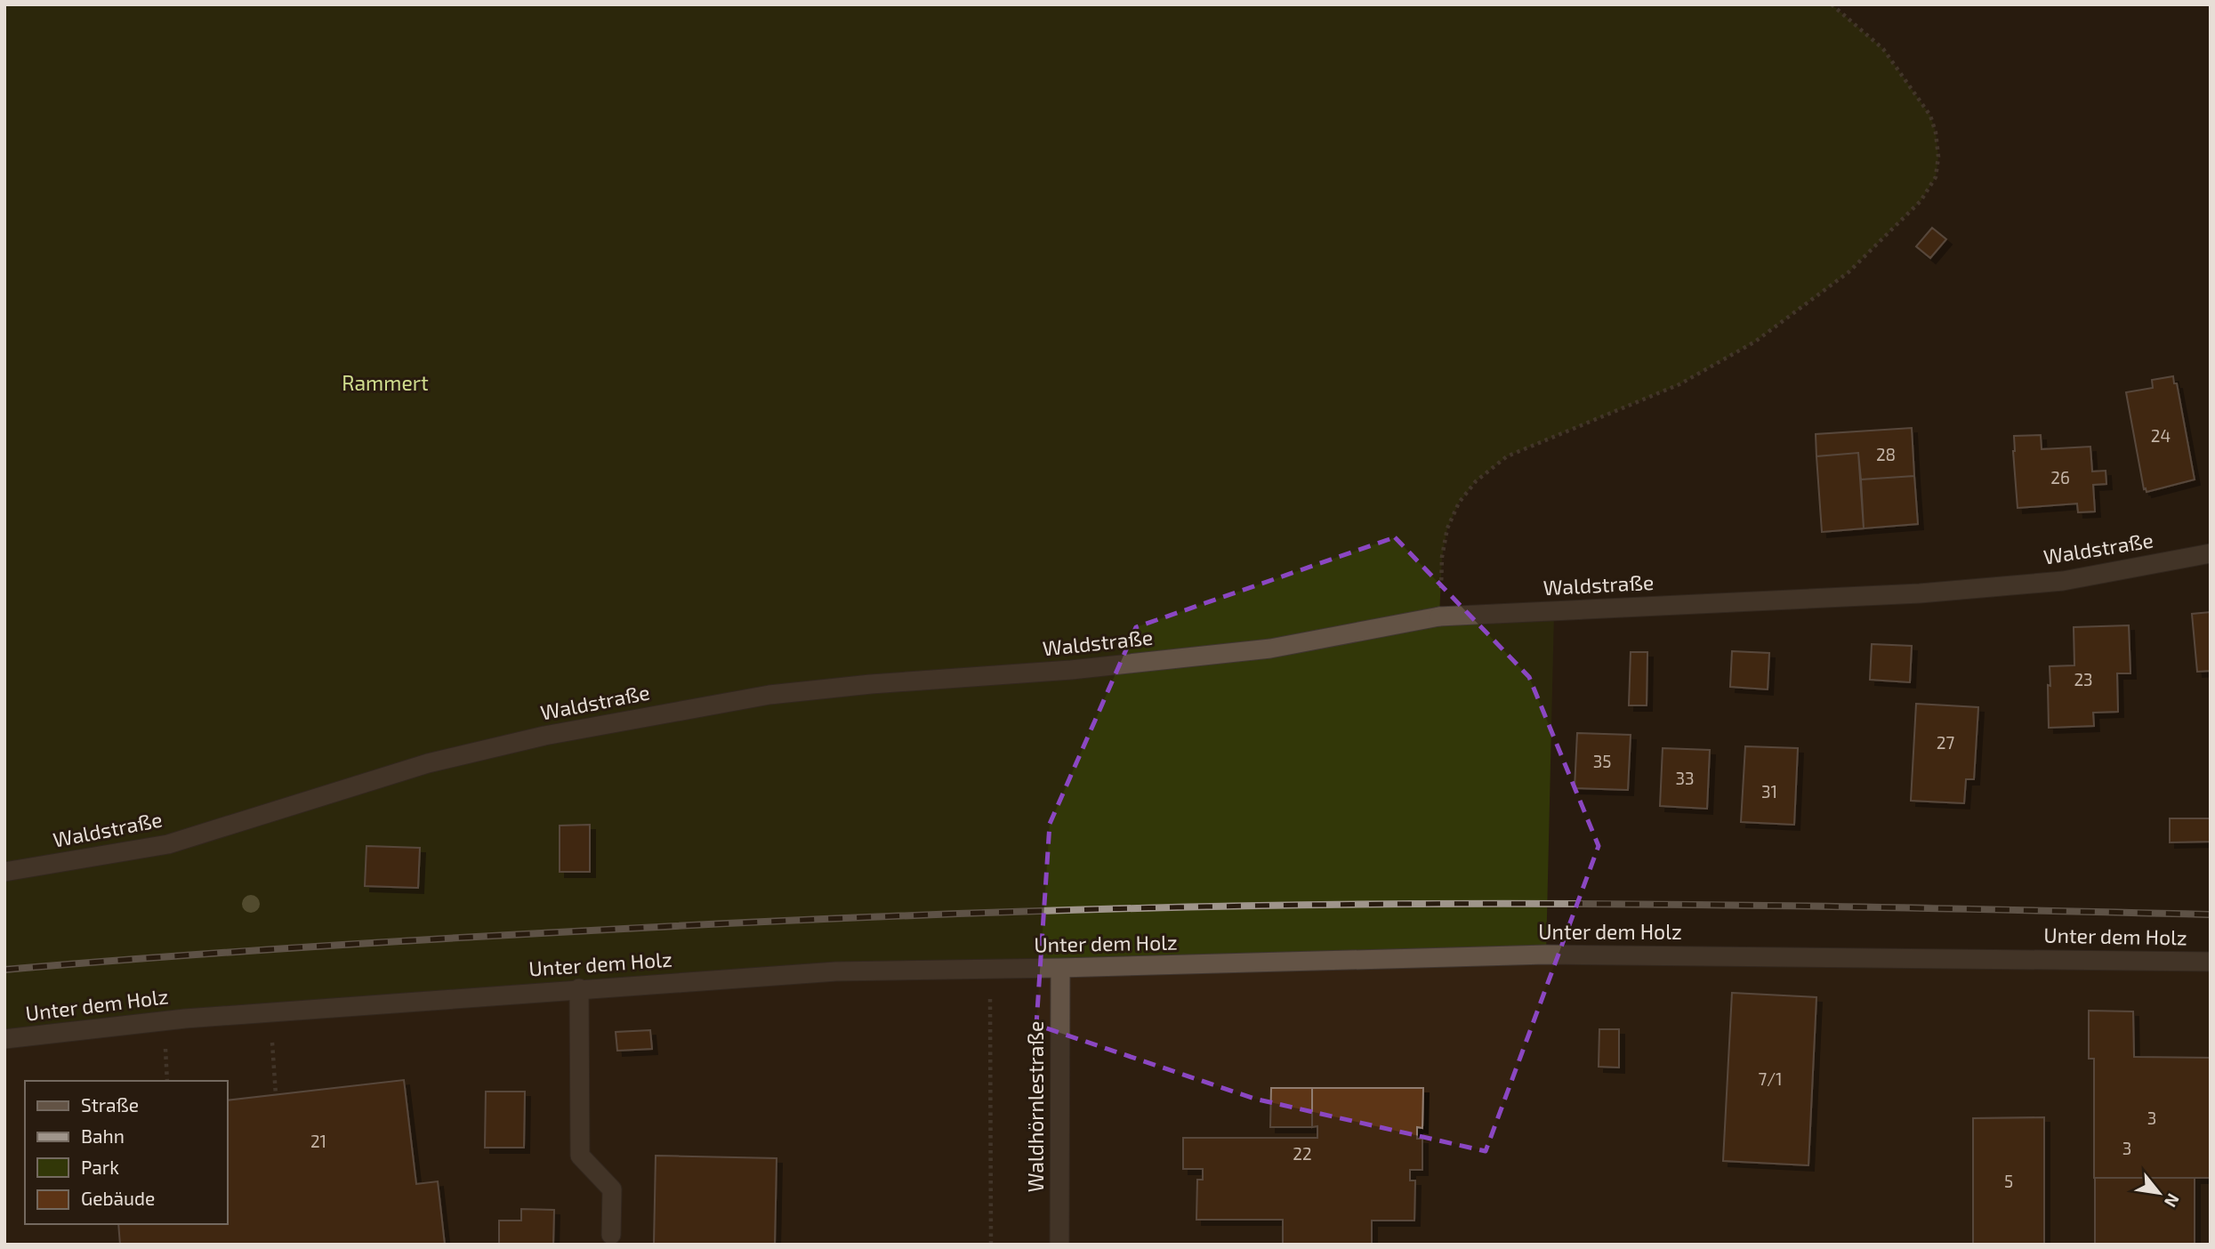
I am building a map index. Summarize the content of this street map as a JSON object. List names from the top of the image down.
{
  "streets": {
    "street": ["Waldstraße", "Unter dem Holz", "Waldhörnlestraße"]
  },
  "crossings": [
    ["Unter dem Holz", "Waldhörnlestraße"]
  ],
  "parks": ["Rammert"],
  "house_numbers": [
    "24",
    "28",
    "26",
    "23",
    "27",
    "35",
    "33",
    "31",
    "7/1",
    "3",
    "21",
    "3",
    "22",
    "5"
  ],
  "legend": [
    "Straße",
    "Bahn",
    "Park",
    "Gebäude"
  ],
  "north": "bottom right"
}
